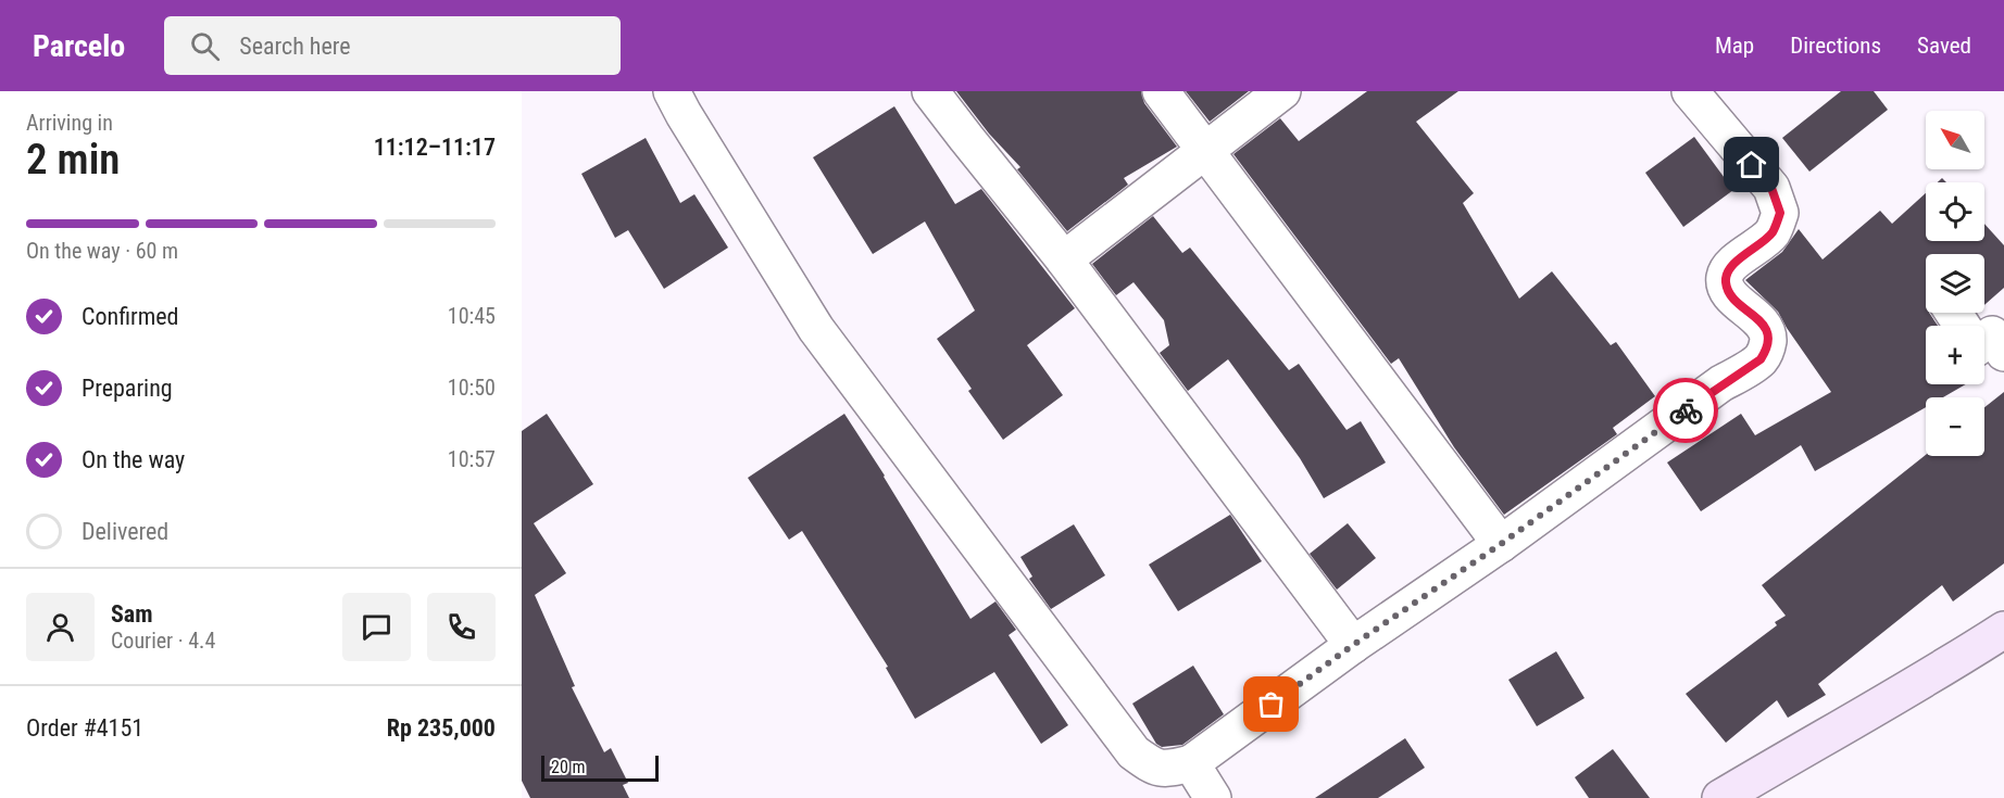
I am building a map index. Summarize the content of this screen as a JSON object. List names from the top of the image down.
{
  "scale_bar": "20 m",
  "north": "top left",
  "page": {
    "header": "Parcelo",
    "search": "Search here",
    "nav": ["Map", "Directions", "Saved"],
    "heading": ["2 min", "Arriving in", "11:12–11:17"],
    "panel": [
      "Sam",
      "Courier · 4.4",
      "Order #4151",
      "Rp 235,000"
    ],
    "map_buttons": ["+", "−"],
    "bar": "On the way · 60 m",
    "list": [
      ["Confirmed", "10:45"],
      ["Preparing", "10:50"],
      ["On the way", "10:57"],
      "Delivered"
    ],
    "scale": "20 m"
  }
}
